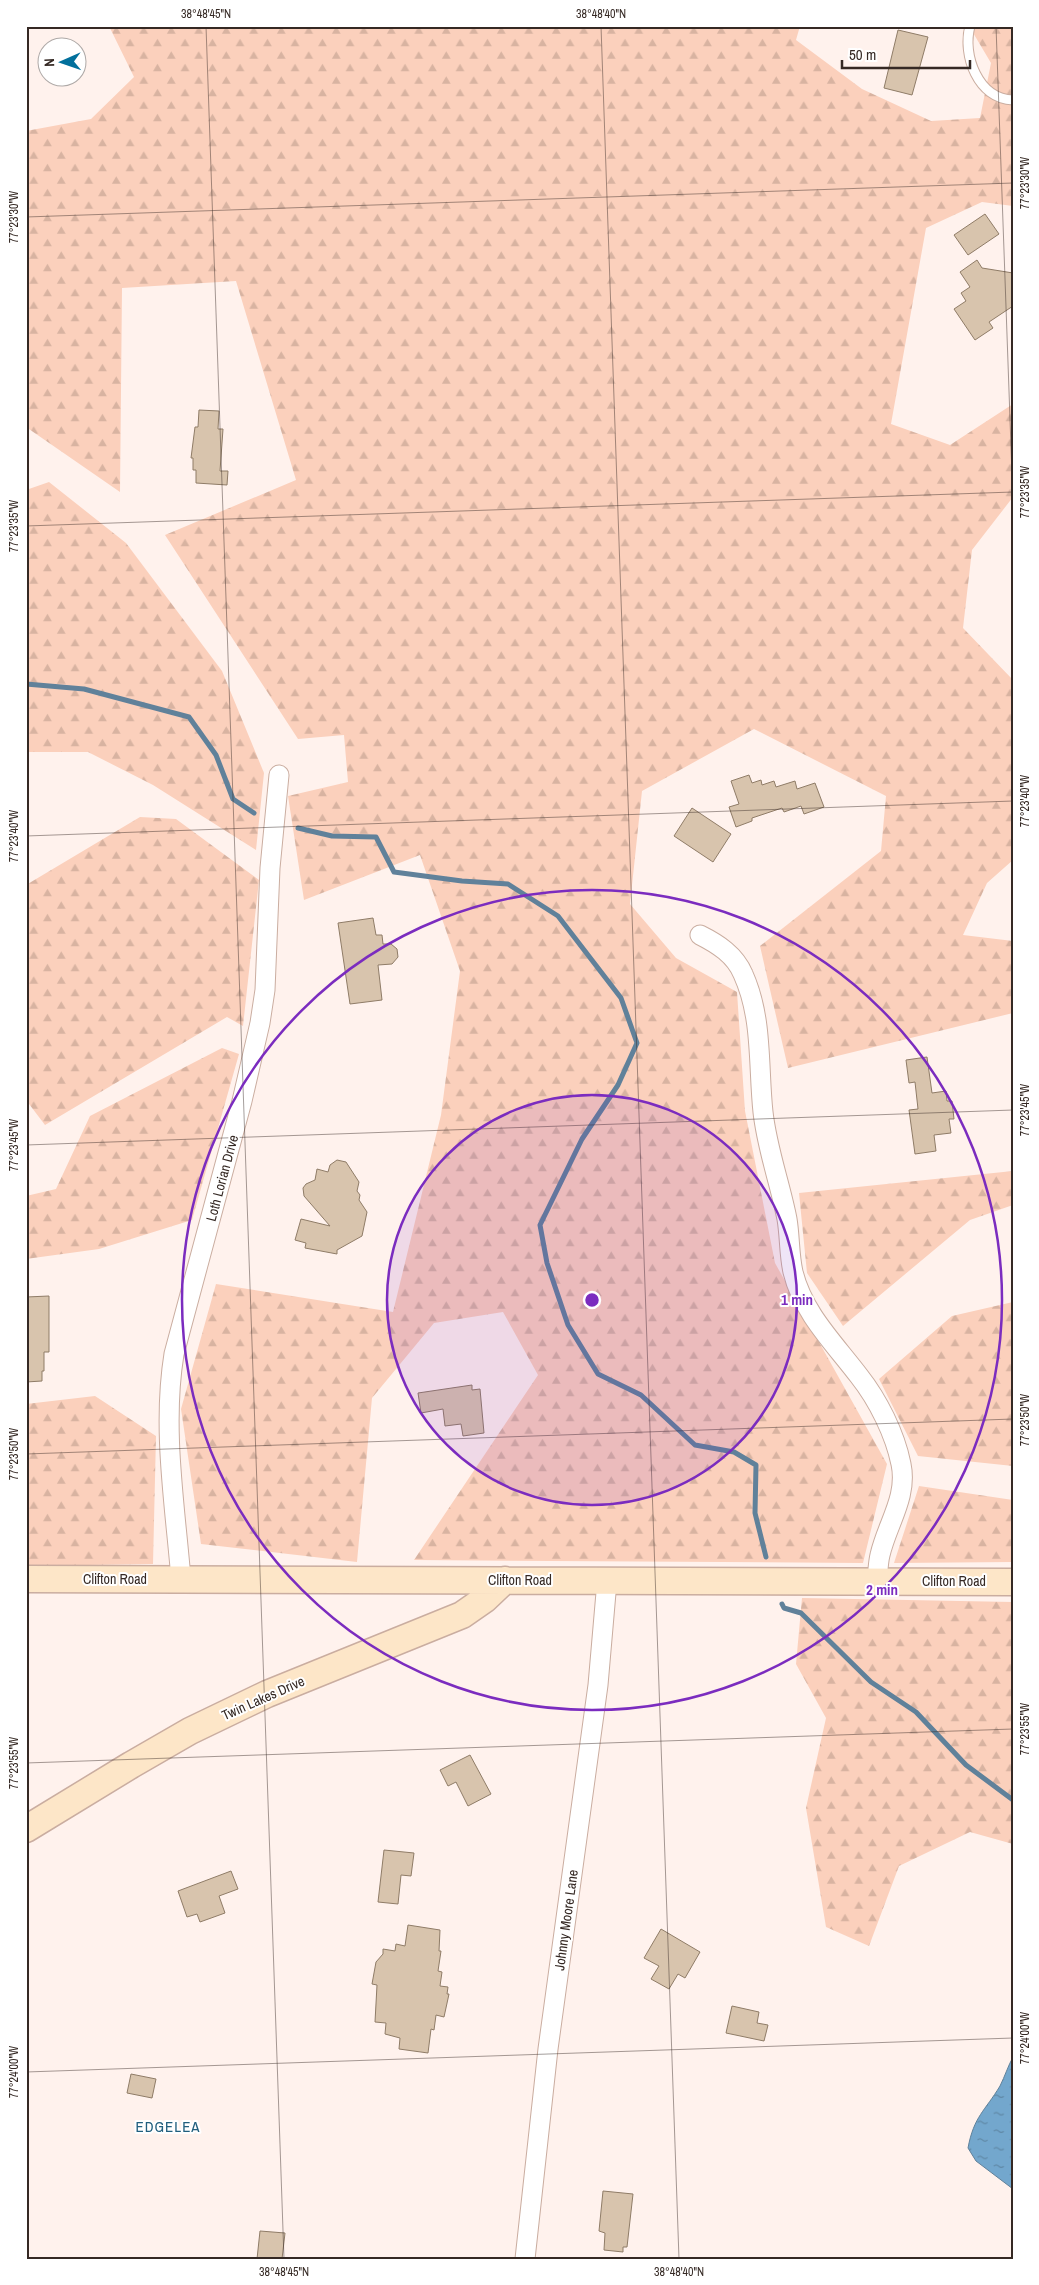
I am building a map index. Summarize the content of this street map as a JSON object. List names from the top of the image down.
{
  "streets": {
    "main road": ["Clifton Road", "Twin Lakes Drive"],
    "street": ["Loth Lorian Drive", "Johnny Moore Lane"]
  },
  "crossings": [
    ["Loth Lorian Drive", "Clifton Road"],
    ["Clifton Road", "Twin Lakes Drive"],
    ["Clifton Road", "Johnny Moore Lane"]
  ],
  "districts": ["EDGELEA"],
  "scale_bar": "50 m",
  "north": "left",
  "coordinates": [
    "38°48'45\"N",
    "38°48'40\"N",
    "77°23'30\"W",
    "77°23'35\"W",
    "77°23'40\"W",
    "77°23'45\"W",
    "77°23'50\"W",
    "77°23'55\"W",
    "77°24'00\"W"
  ],
  "rings": ["1 min", "2 min"]
}
